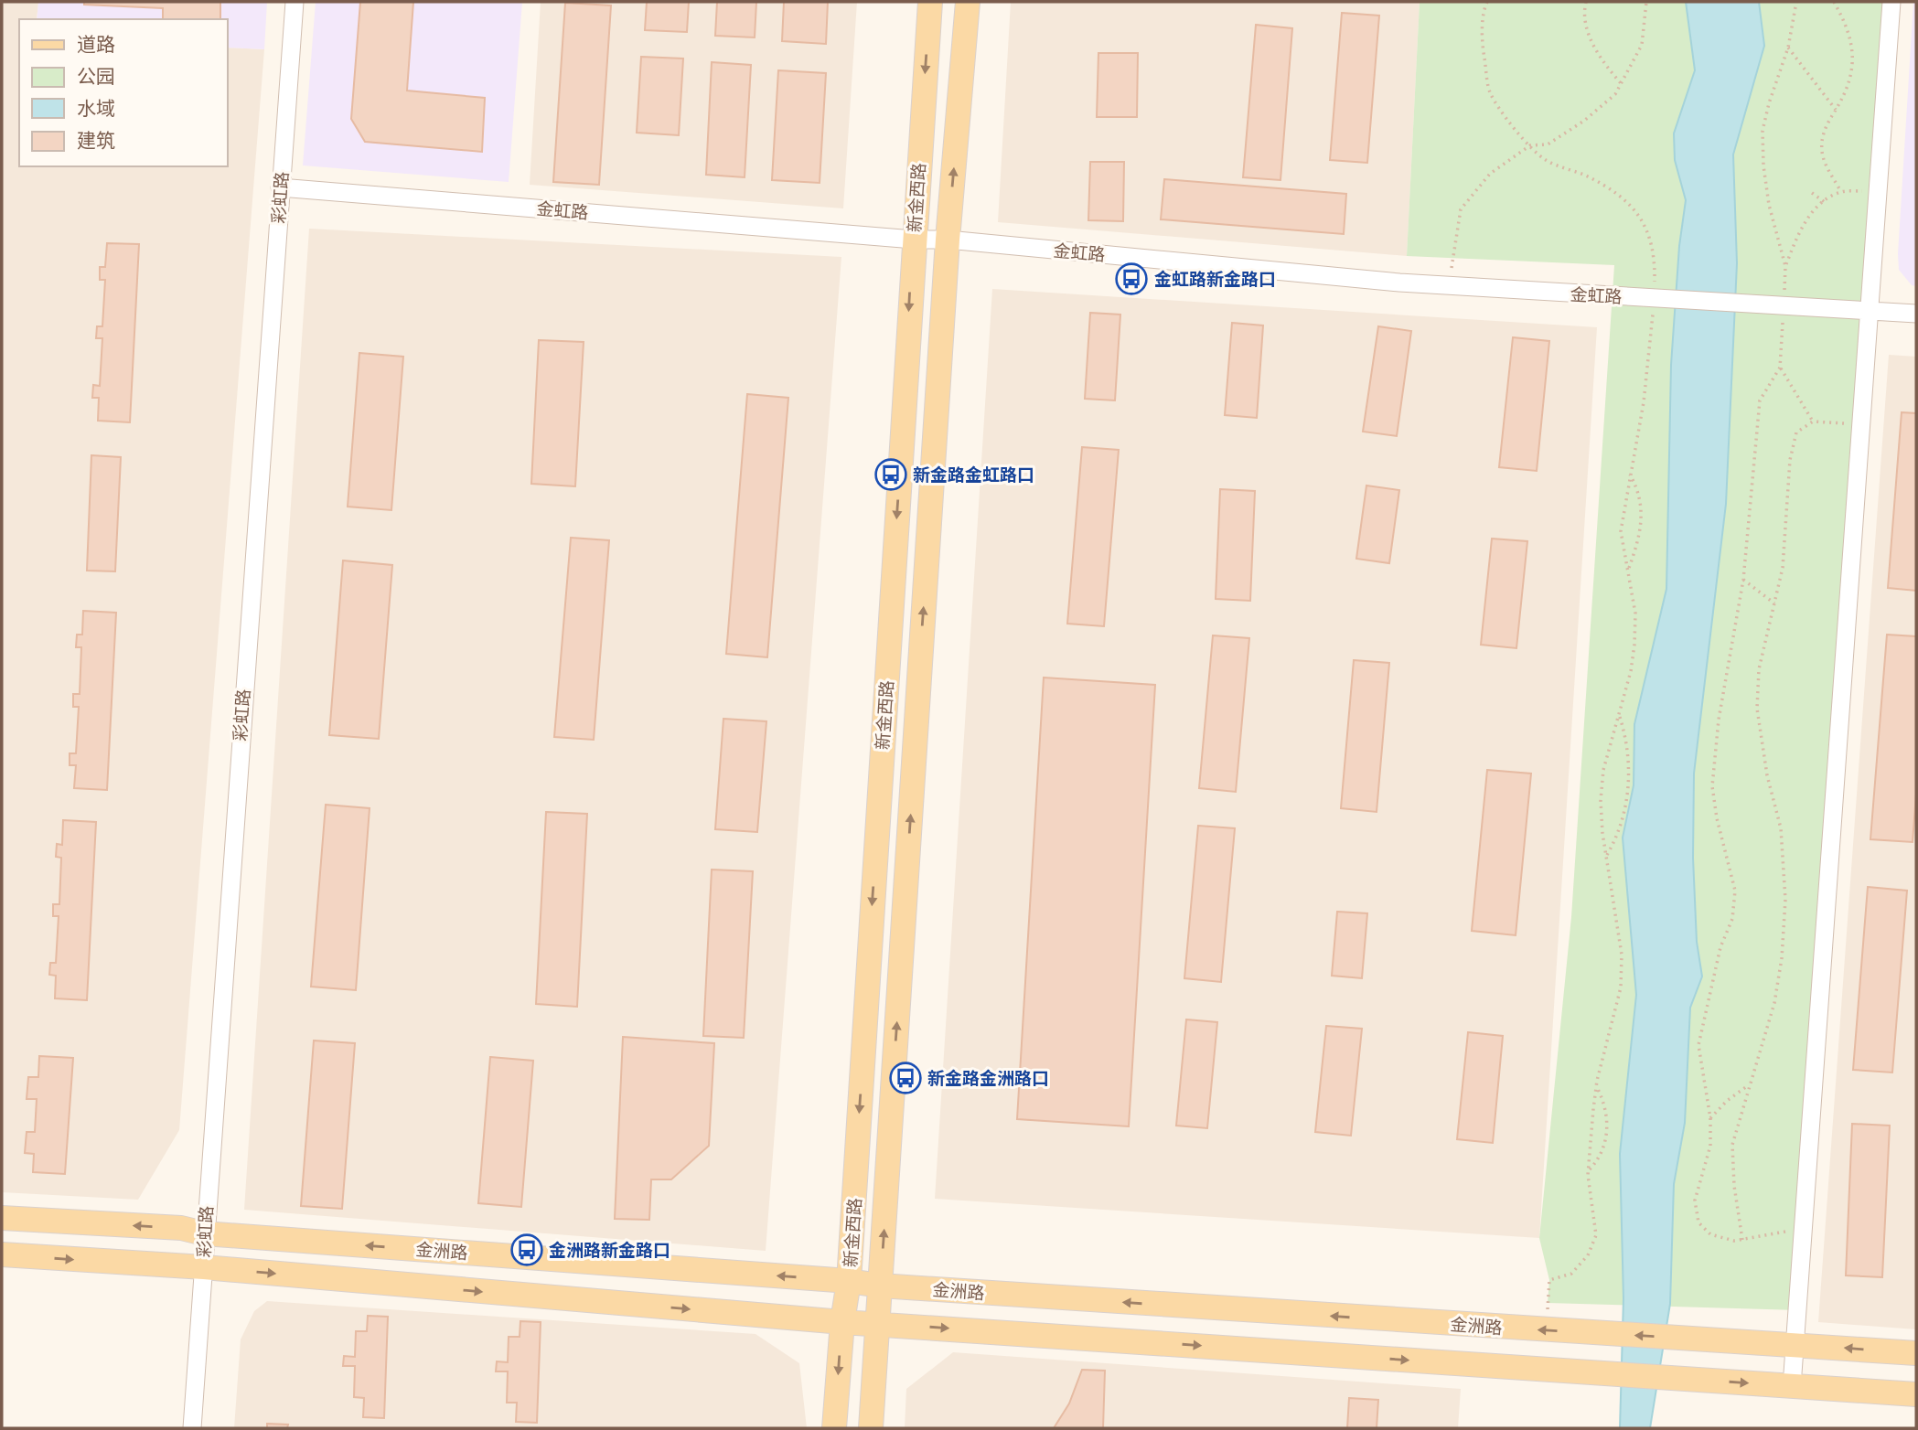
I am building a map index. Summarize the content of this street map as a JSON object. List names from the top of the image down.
{
  "streets": {
    "main road": ["新金西路", "金洲路"],
    "street": ["彩虹路", "金虹路"]
  },
  "crossings": [
    ["彩虹路", "金虹路"],
    ["彩虹路", "金洲路"],
    ["新金西路", "金虹路"],
    ["新金西路", "金洲路"]
  ],
  "places": {
    "bus stop": [
      "金虹路新金路口",
      "新金路金虹路口",
      "新金路金洲路口",
      "金洲路新金路口"
    ]
  },
  "legend": [
    "道路",
    "公园",
    "水域",
    "建筑"
  ]
}
